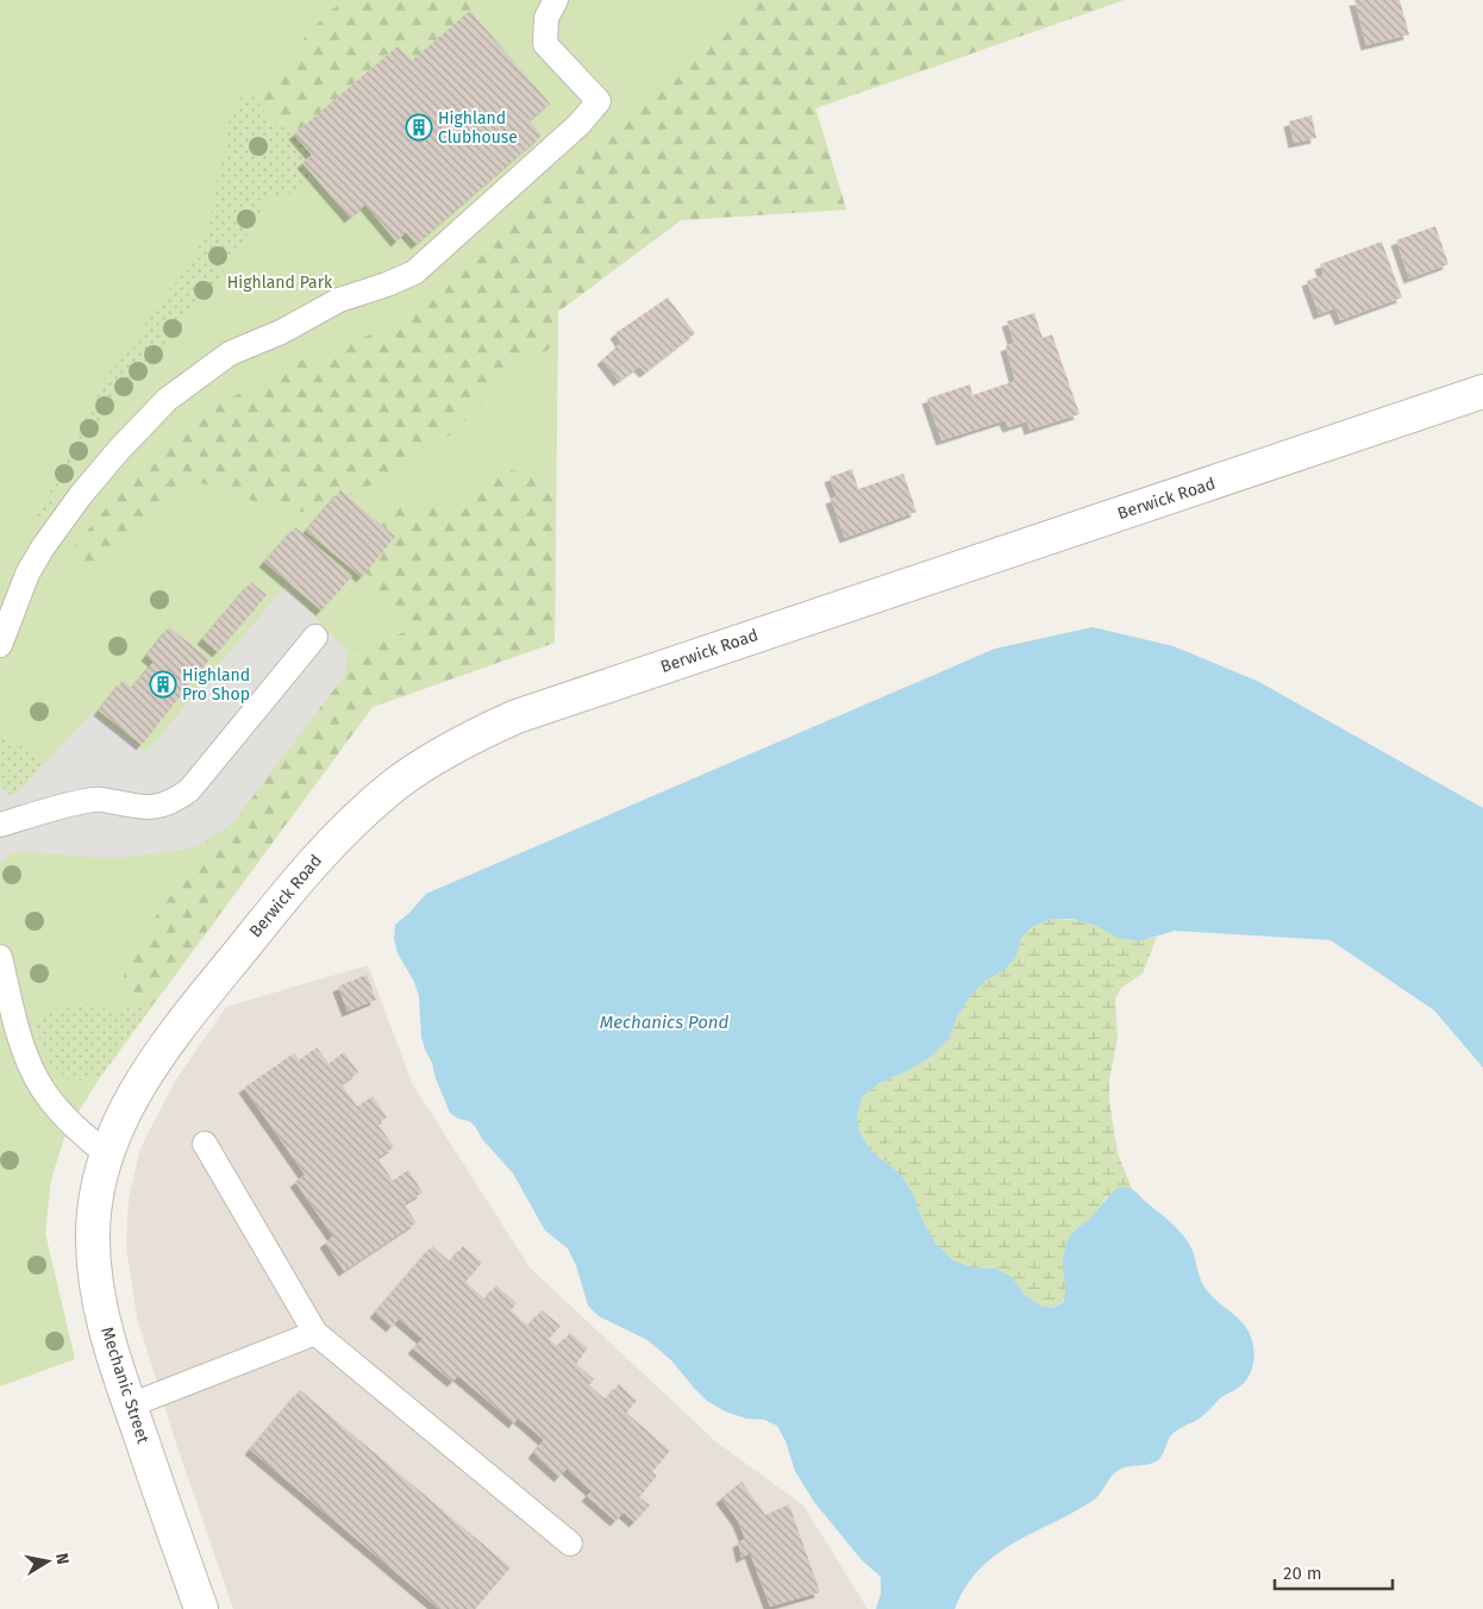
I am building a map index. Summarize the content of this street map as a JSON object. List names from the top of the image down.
{
  "streets": {
    "street": ["Berwick Road", "Mechanic Street"]
  },
  "crossings": [
    ["Berwick Road", "Mechanic Street"]
  ],
  "water": ["Mechanics Pond"],
  "parks": ["Highland Park"],
  "places": {
    "building": ["Highland Clubhouse", "Highland Pro Shop"]
  },
  "scale_bar": "20 m",
  "north": "right"
}
